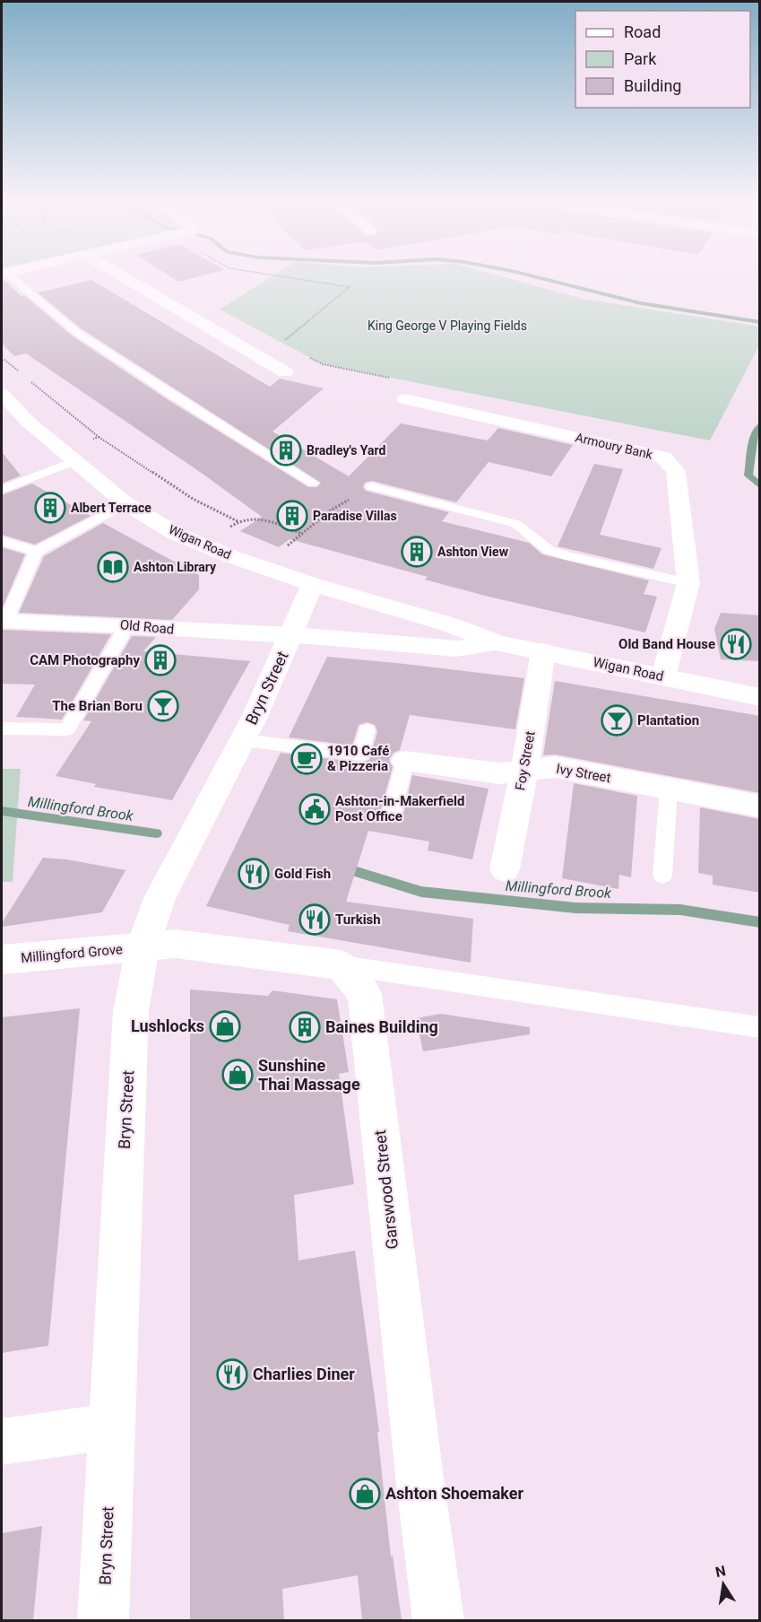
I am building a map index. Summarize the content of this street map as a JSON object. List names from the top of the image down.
{
  "streets": {
    "street": [
      "Armoury Bank",
      "Wigan Road",
      "Old Road",
      "Bryn Street",
      "Foy Street",
      "Ivy Street",
      "Millingford Grove",
      "Garswood Street"
    ]
  },
  "crossings": [
    ["Armoury Bank", "Wigan Road"],
    ["Wigan Road", "Old Road"],
    ["Wigan Road", "Bryn Street"],
    ["Wigan Road", "Foy Street"],
    ["Old Road", "Bryn Street"],
    ["Bryn Street", "Millingford Grove"],
    ["Foy Street", "Ivy Street"]
  ],
  "water": ["Millingford Brook"],
  "parks": ["King George V Playing Fields"],
  "places": {
    "building": [
      "Bradley's Yard",
      "Albert Terrace",
      "Paradise Villas",
      "Ashton View",
      "CAM Photography",
      "Baines Building"
    ],
    "library": ["Ashton Library"],
    "restaurant": [
      "Old Band House",
      "Gold Fish",
      "Turkish",
      "Charlies Diner"
    ],
    "bar": ["The Brian Boru", "Plantation"],
    "cafe": ["1910 Café & Pizzeria"],
    "public building": ["Ashton-in-Makerfield Post Office"],
    "shop": ["Lushlocks", "Sunshine Thai Massage", "Ashton Shoemaker"]
  },
  "legend": ["Road", "Park", "Building"],
  "north": "top"
}
